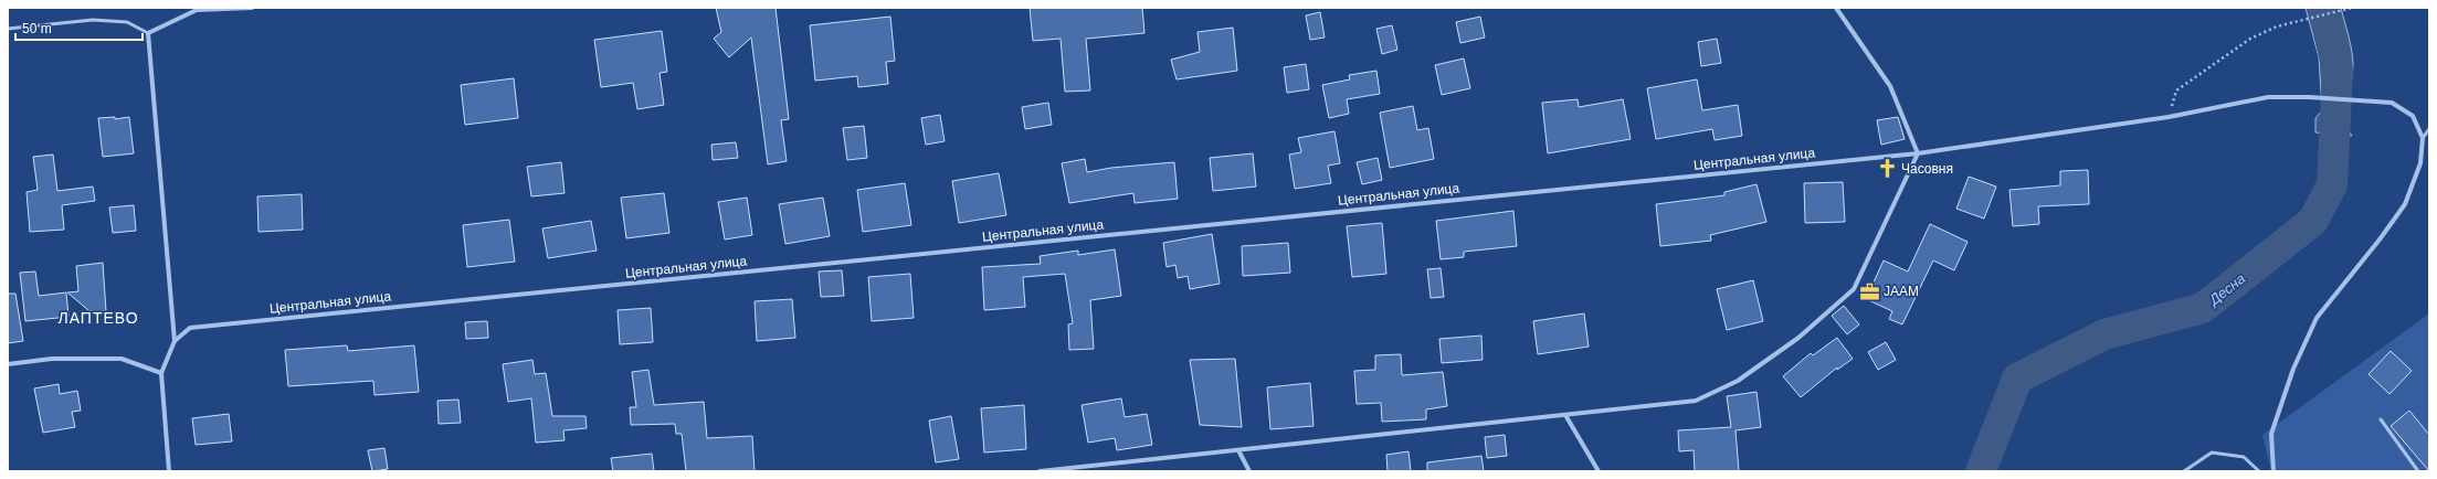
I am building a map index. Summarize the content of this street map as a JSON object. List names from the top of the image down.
{
  "streets": {
    "street": ["Центральная улица"]
  },
  "districts": ["ЛАПТЕВО"],
  "water": ["Десна"],
  "places": {
    "church": ["Часовня"],
    "office": ["JAAM"]
  },
  "scale_bar": "50 m"
}
